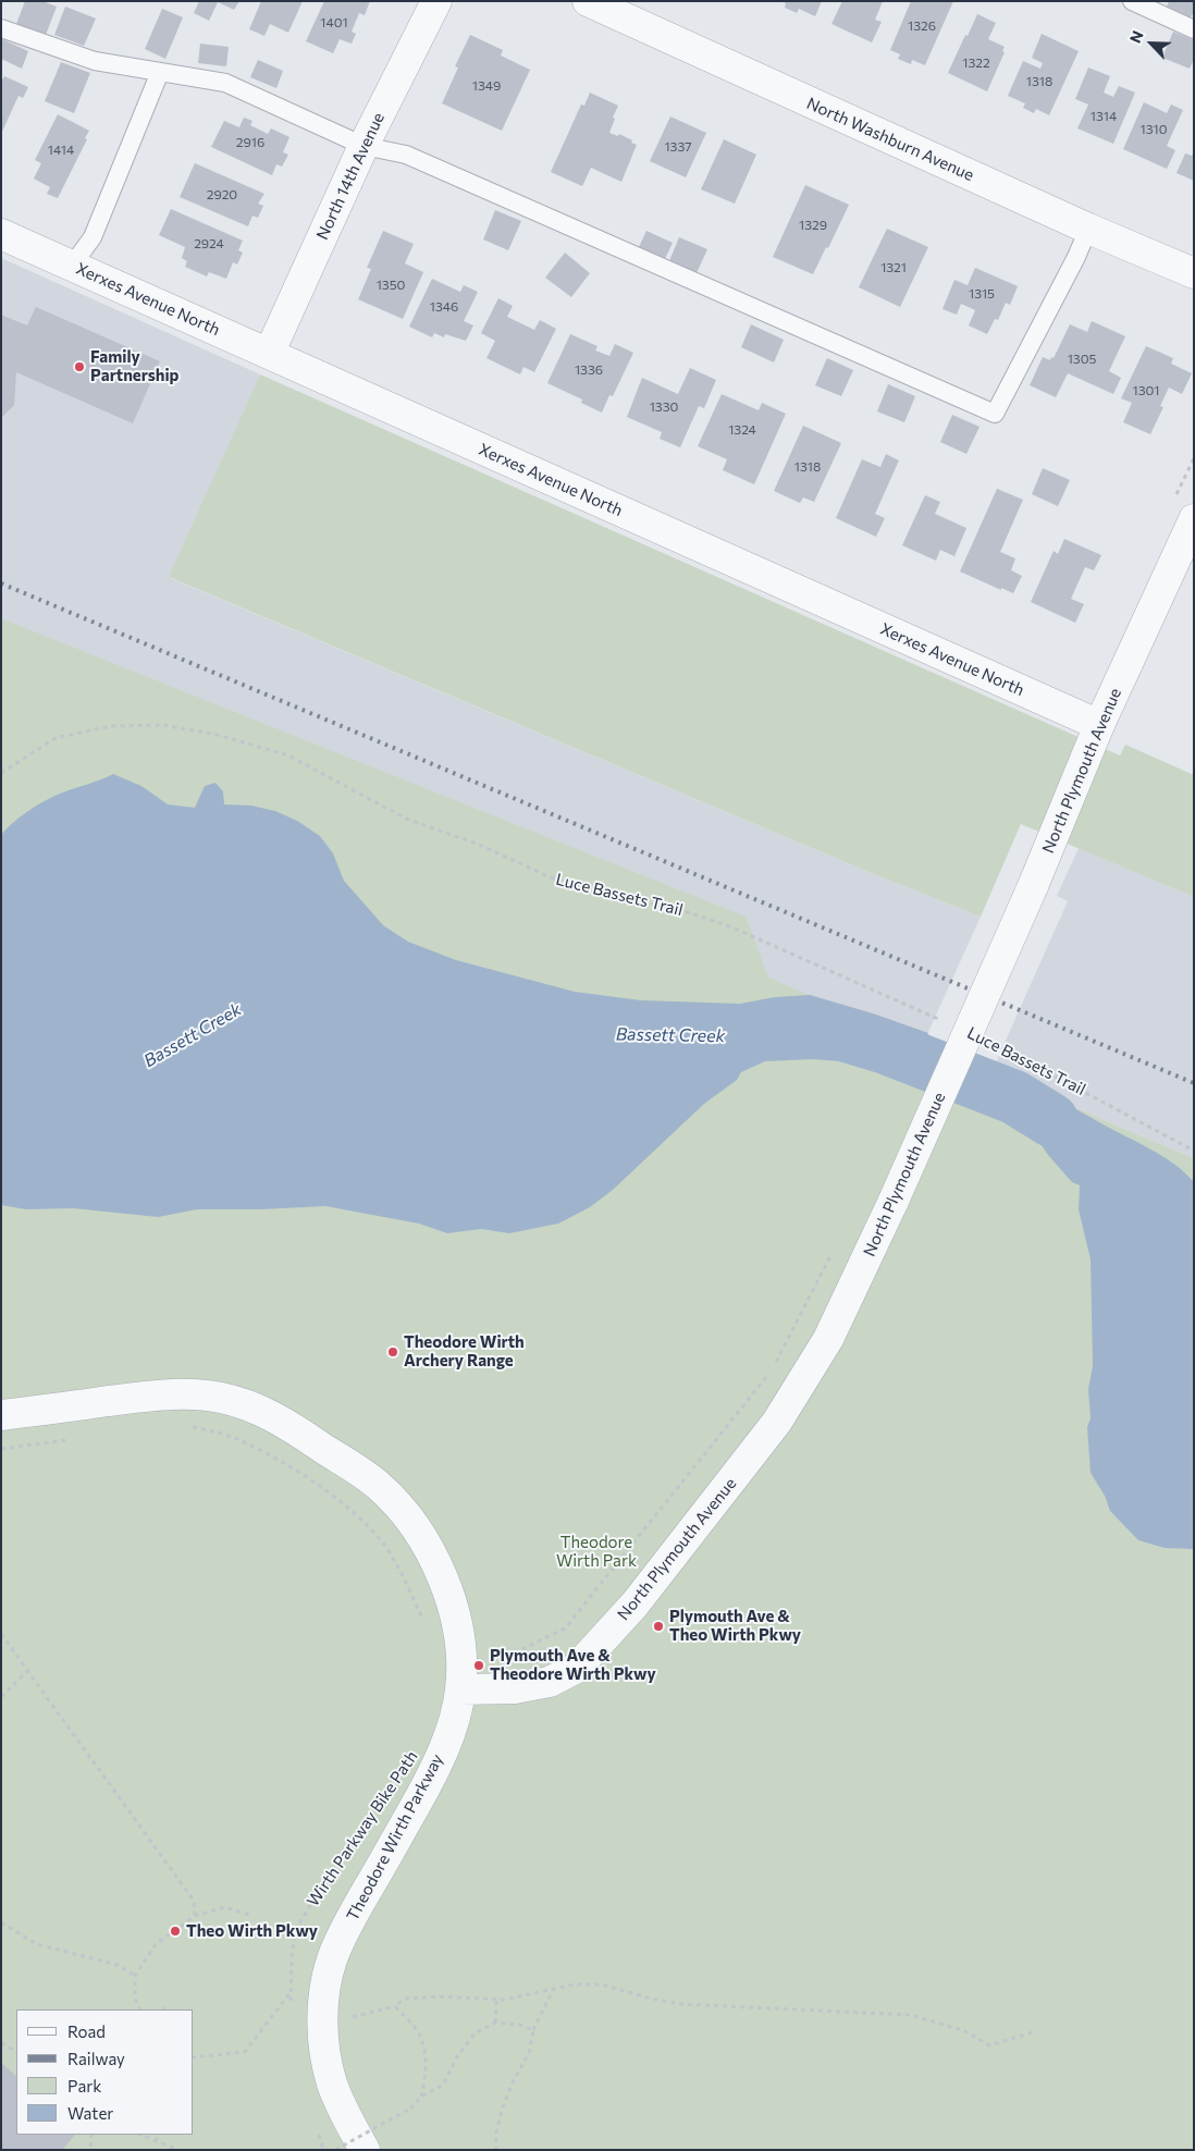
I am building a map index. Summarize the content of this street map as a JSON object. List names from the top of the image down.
{
  "streets": {
    "street": [
      "North Washburn Avenue",
      "North 14th Avenue",
      "Xerxes Avenue North",
      "North Plymouth Avenue",
      "Theodore Wirth Parkway"
    ],
    "path": ["Luce Bassets Trail", "Wirth Parkway Bike Path"]
  },
  "crossings": [
    ["North 14th Avenue", "Xerxes Avenue North"],
    ["Xerxes Avenue North", "North Plymouth Avenue"],
    ["North Plymouth Avenue", "Theodore Wirth Parkway"]
  ],
  "water": ["Bassett Creek"],
  "parks": ["Theodore Wirth Park"],
  "places": [
    "Family Partnership",
    "Theodore Wirth Archery Range",
    "Plymouth Ave & Theo Wirth Pkwy",
    "Plymouth Ave & Theodore Wirth Pkwy",
    "Theo Wirth Pkwy"
  ],
  "house_numbers": [
    "1401",
    "1326",
    "1322",
    "1318",
    "1349",
    "1314",
    "1310",
    "2916",
    "1337",
    "1414",
    "2920",
    "1329",
    "2924",
    "1321",
    "1350",
    "1315",
    "1346",
    "1305",
    "1336",
    "1301",
    "1330",
    "1324",
    "1318"
  ],
  "legend": [
    "Road",
    "Railway",
    "Park",
    "Water"
  ],
  "north": "top left"
}
